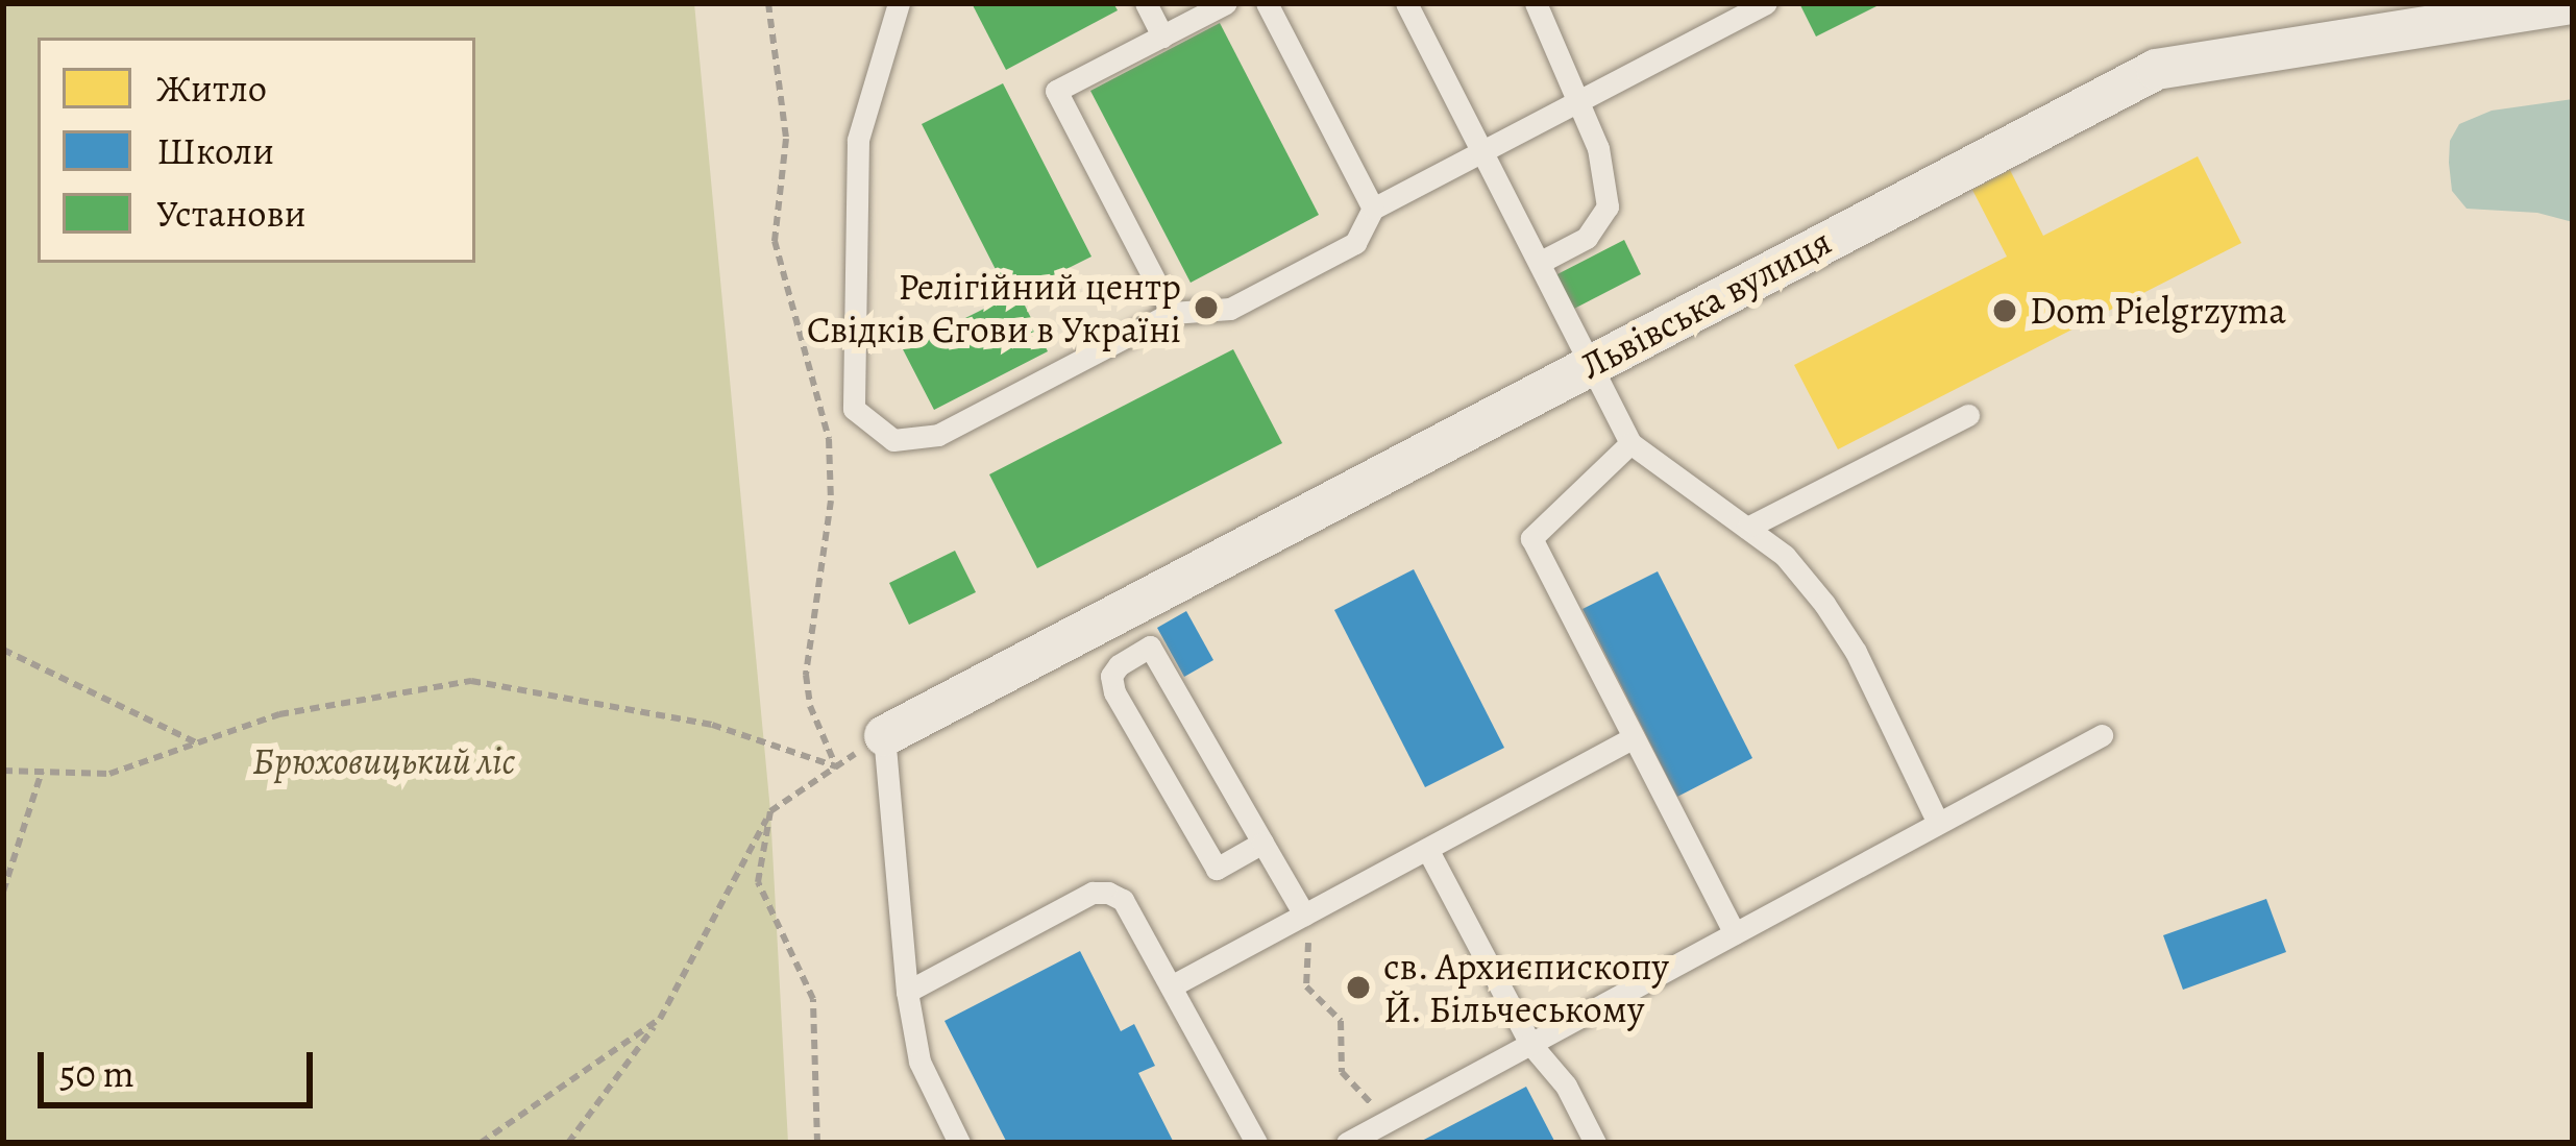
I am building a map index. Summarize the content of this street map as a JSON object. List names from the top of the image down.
{
  "streets": {
    "street": ["Львівська вулиця"]
  },
  "parks": ["Брюховицький ліс"],
  "places": ["Релігійний центр Свідків Єгови в Україні", "Dom Pielgrzyma", "св. Архиєпископу Й. Більчеському"],
  "legend": ["Житло", "Школи", "Установи"],
  "scale_bar": "50 m"
}
